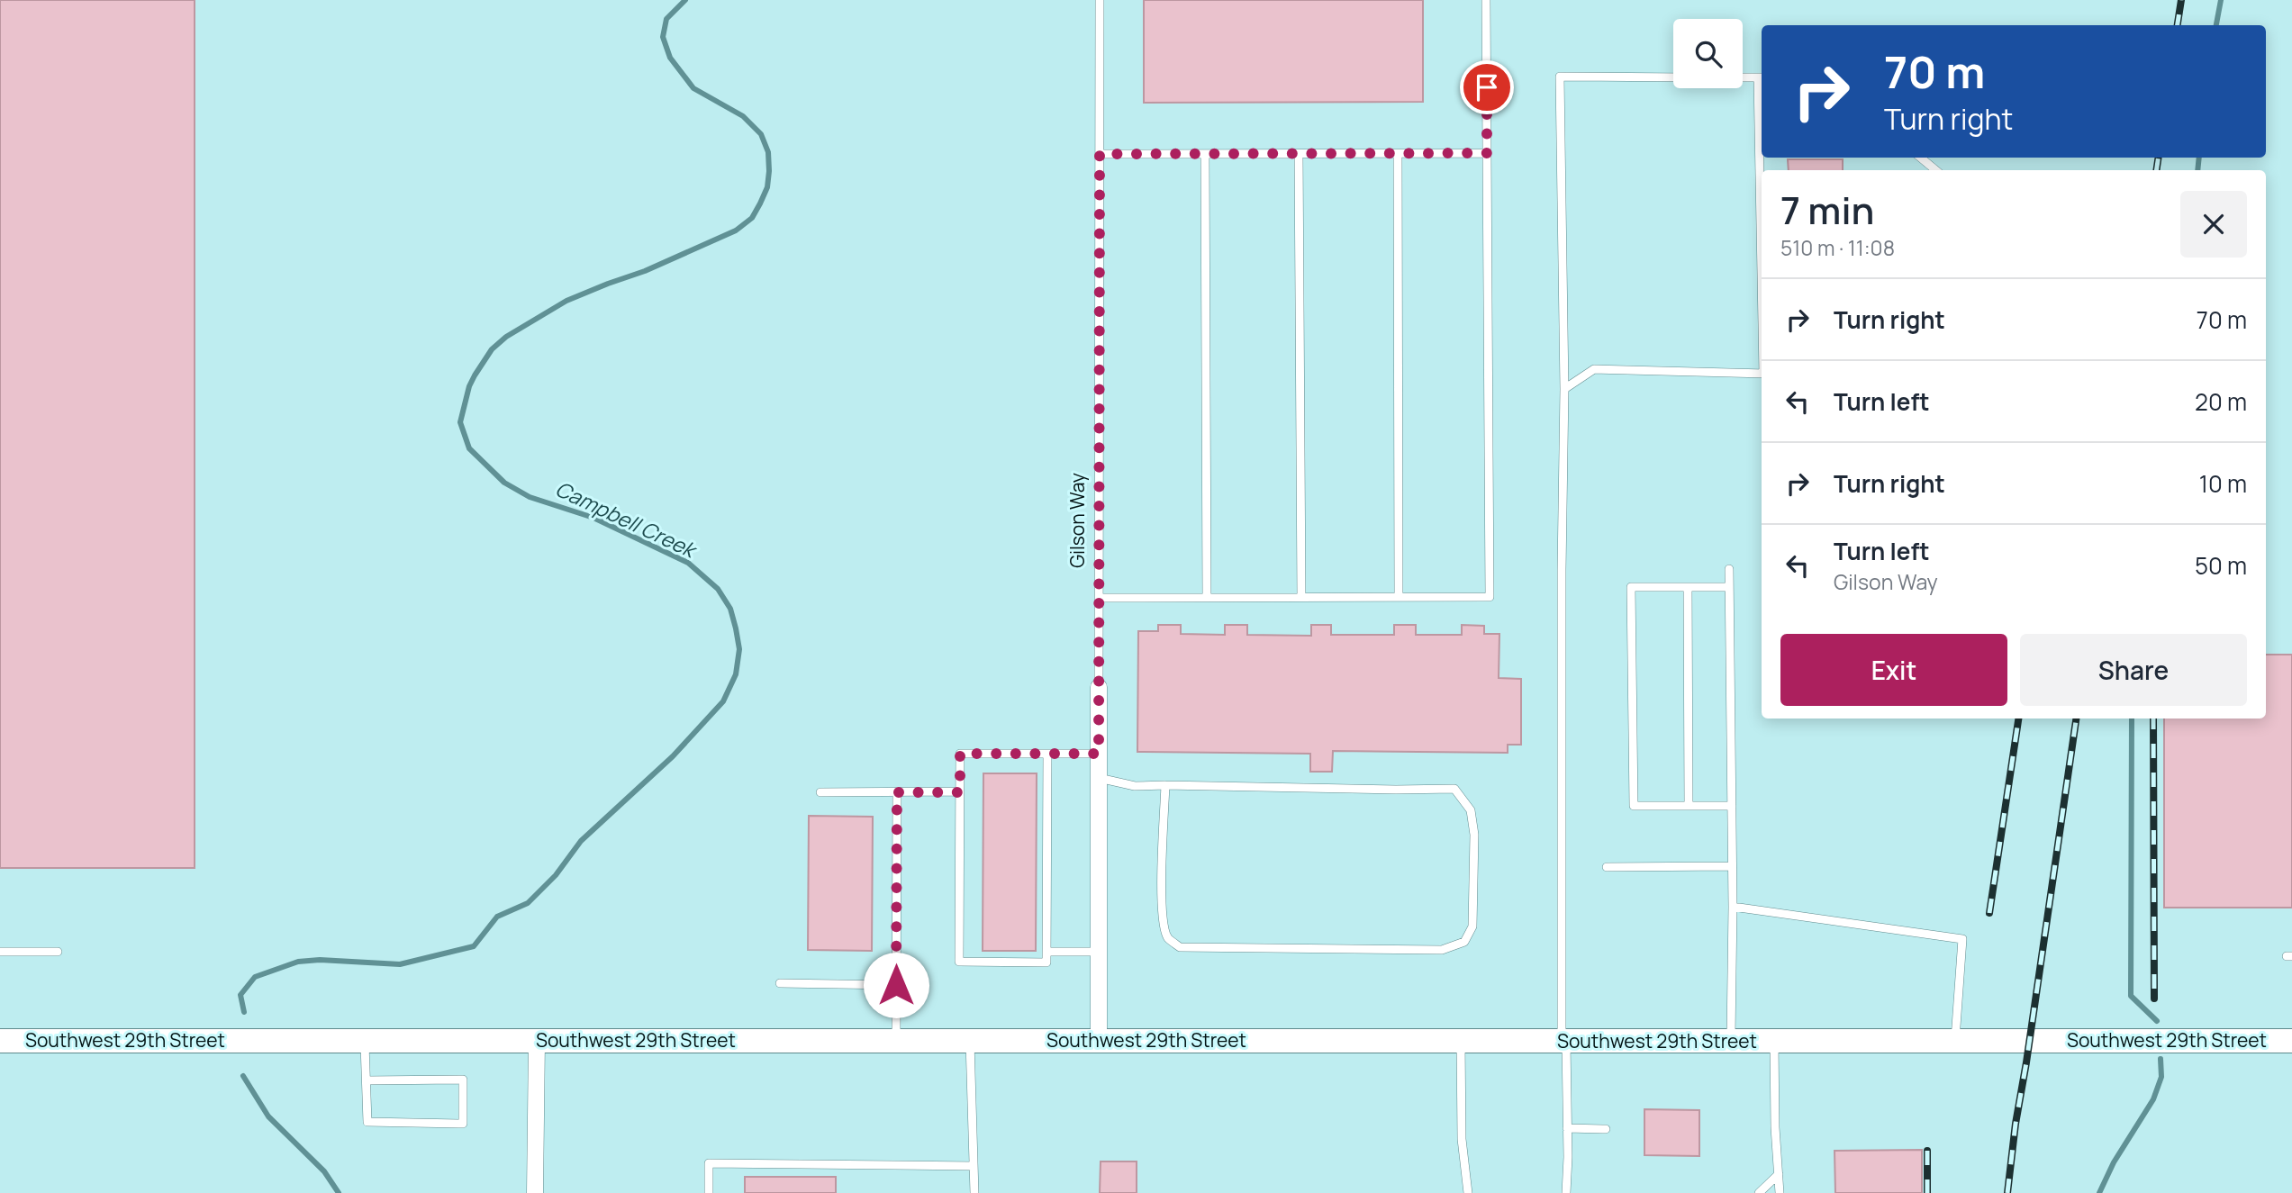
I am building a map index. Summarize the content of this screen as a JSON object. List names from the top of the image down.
{
  "streets": {
    "street": ["Gilson Way", "Southwest 29th Street"]
  },
  "crossings": [
    ["Gilson Way", "Southwest 29th Street"]
  ],
  "water": ["Campbell Creek"],
  "page": {
    "turn": ["70 m", "Turn right"],
    "heading": ["7 min", "510 m · 11:08"],
    "list": [
      {
        "name": "Turn right",
        "value": "70 m"
      },
      {
        "name": "Turn left",
        "value": "20 m"
      },
      {
        "name": "Turn right",
        "value": "10 m"
      },
      {
        "name": "Turn left",
        "note": "Gilson Way",
        "value": "50 m"
      }
    ],
    "buttons": ["Exit", "Share"]
  }
}
